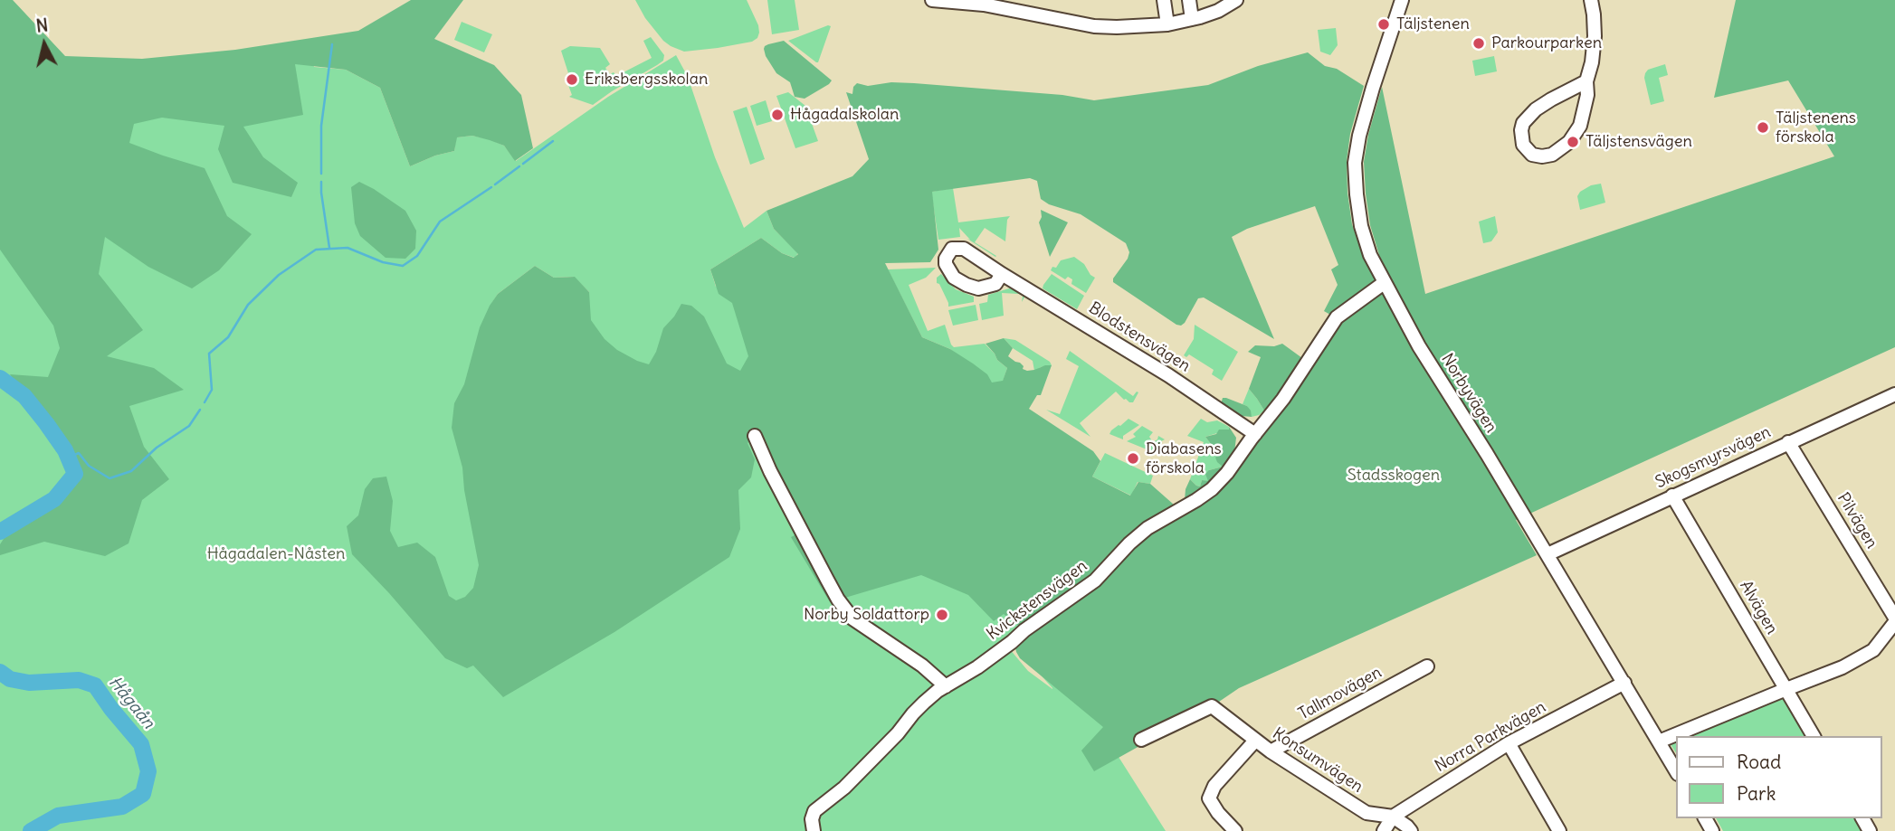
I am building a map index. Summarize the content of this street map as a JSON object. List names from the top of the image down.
{
  "streets": {
    "street": [
      "Blodstensvägen",
      "Norbyvägen",
      "Skogsmyrsvägen",
      "Pilvägen",
      "Kvickstensvägen",
      "Alvägen",
      "Tallmovägen",
      "Norra Parkvägen",
      "Konsumvägen"
    ]
  },
  "crossings": [
    ["Blodstensvägen", "Kvickstensvägen"],
    ["Norbyvägen", "Skogsmyrsvägen"],
    ["Norbyvägen", "Kvickstensvägen"],
    ["Norbyvägen", "Norra Parkvägen"],
    ["Skogsmyrsvägen", "Pilvägen"],
    ["Skogsmyrsvägen", "Alvägen"],
    ["Tallmovägen", "Konsumvägen"],
    ["Norra Parkvägen", "Konsumvägen"]
  ],
  "water": ["Hågaån"],
  "parks": ["Stadsskogen", "Hågadalen-Nåsten"],
  "places": [
    "Täljstenen",
    "Parkourparken",
    "Eriksbergsskolan",
    "Hågadalskolan",
    "Täljstenens förskola",
    "Täljstensvägen",
    "Diabasens förskola",
    "Norby Soldattorp"
  ],
  "legend": ["Road", "Park"],
  "north": "top"
}
